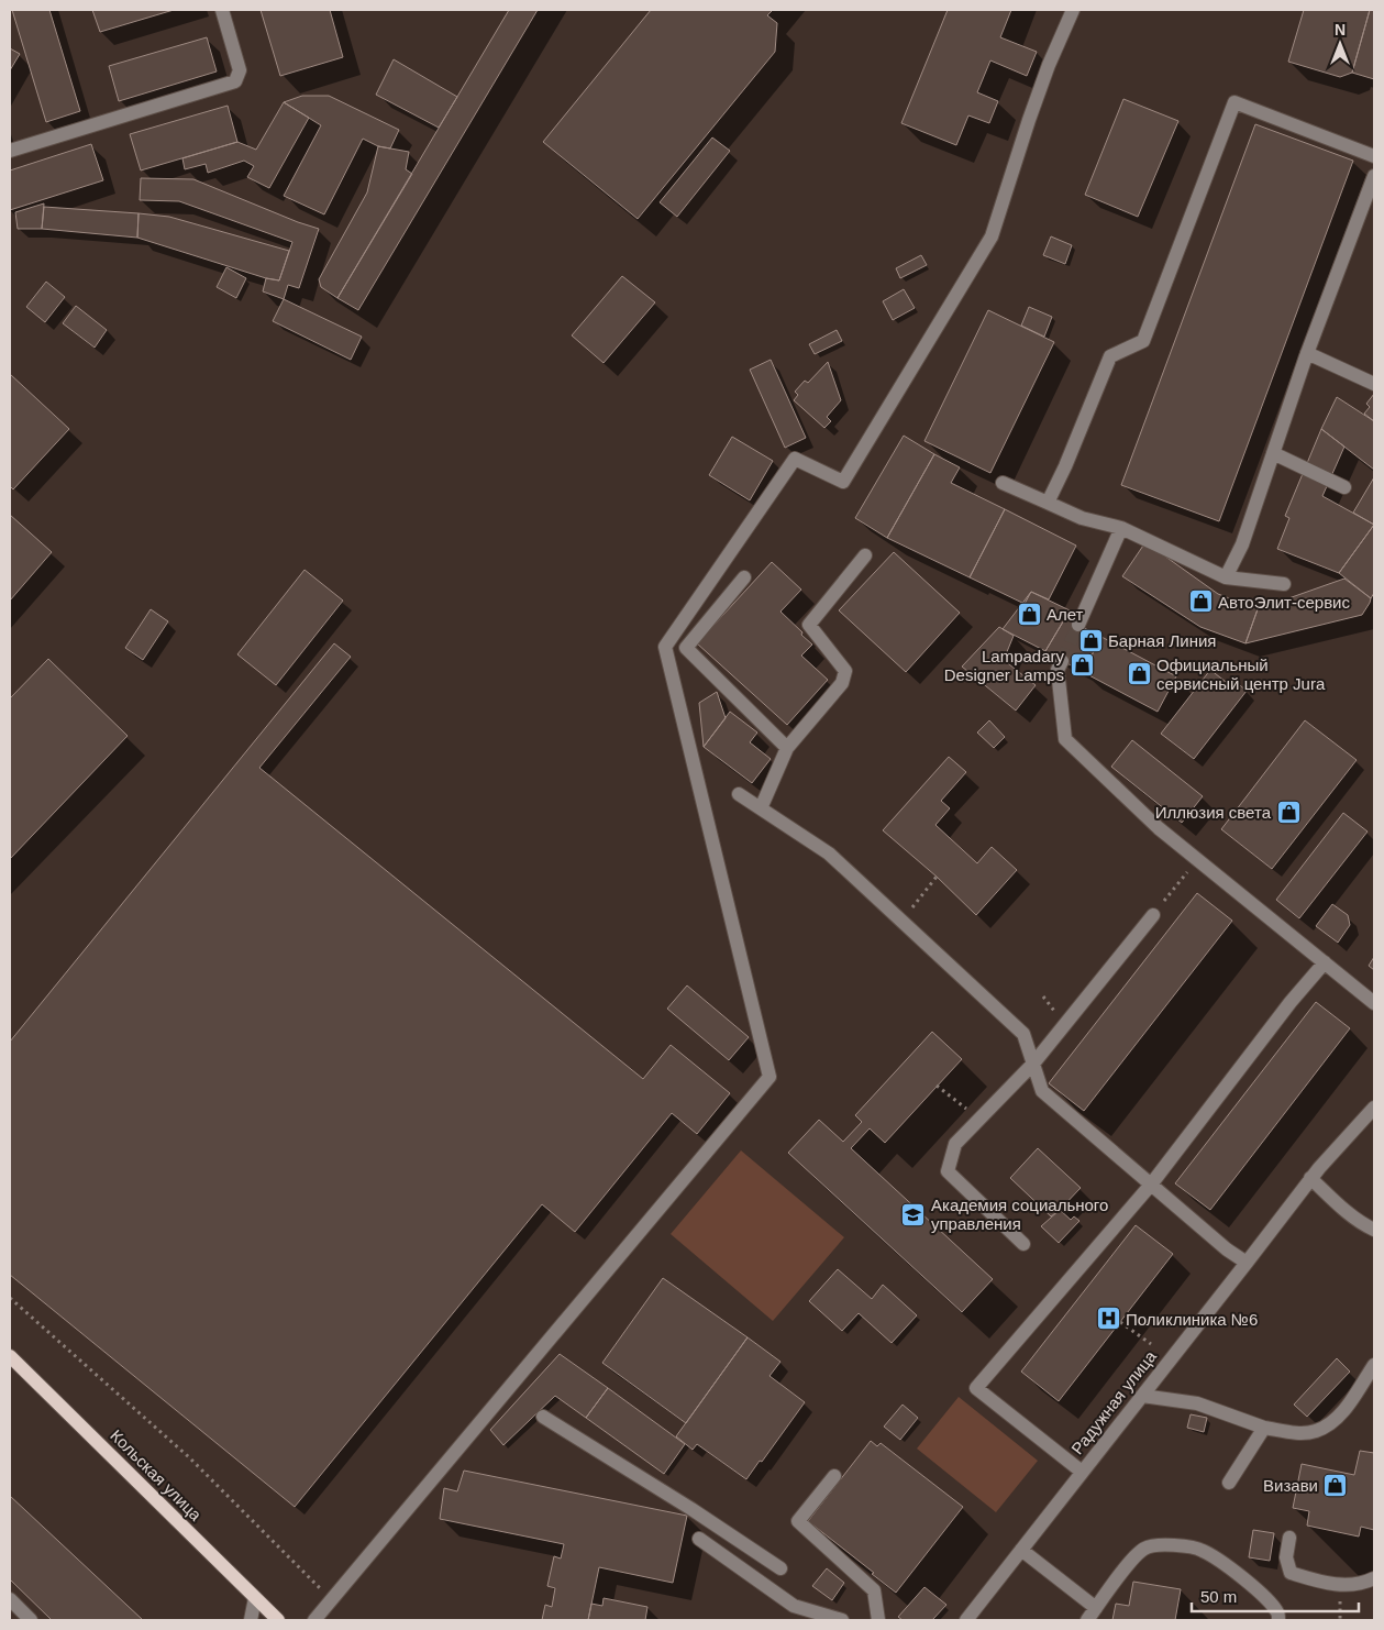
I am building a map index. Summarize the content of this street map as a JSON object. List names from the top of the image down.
{
  "streets": {
    "main road": ["Кольская улица"],
    "street": ["Радужная улица"]
  },
  "places": {
    "shop": [
      "АвтоЭлит-сервис",
      "Алет",
      "Барная Линия",
      "Lampadary Designer Lamps",
      "Официальный сервисный центр Jura",
      "Иллюзия света",
      "Визави"
    ],
    "school or university": ["Академия социального управления"],
    "hospital": ["Поликлиника №6"]
  },
  "scale_bar": "50 m",
  "north": "top"
}
